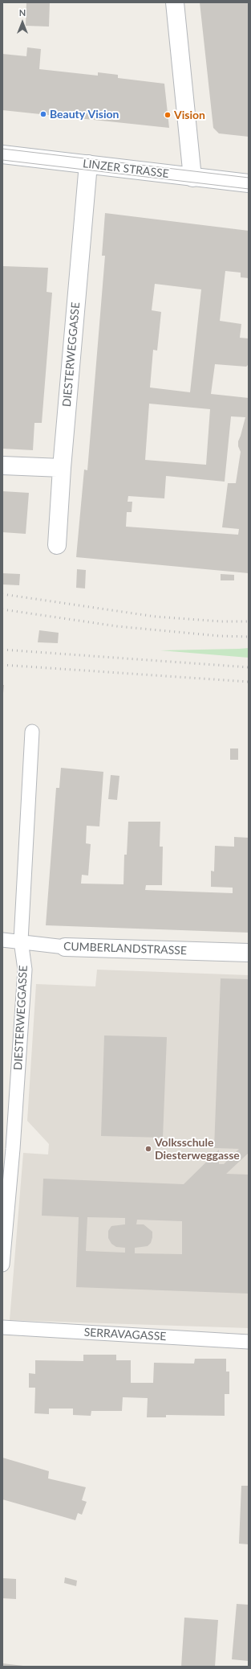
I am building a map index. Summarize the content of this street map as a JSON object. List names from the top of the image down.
{
  "streets": {
    "street": ["LINZER STRASSE", "DIESTERWEGGASSE", "CUMBERLANDSTRASSE"],
    "lane": ["SERRAVAGASSE"]
  },
  "crossings": [
    ["LINZER STRASSE", "DIESTERWEGGASSE"],
    ["DIESTERWEGGASSE", "CUMBERLANDSTRASSE"]
  ],
  "places": ["Beauty Vision", "Vision", "Volksschule Diesterweggasse"],
  "north": "top"
}
